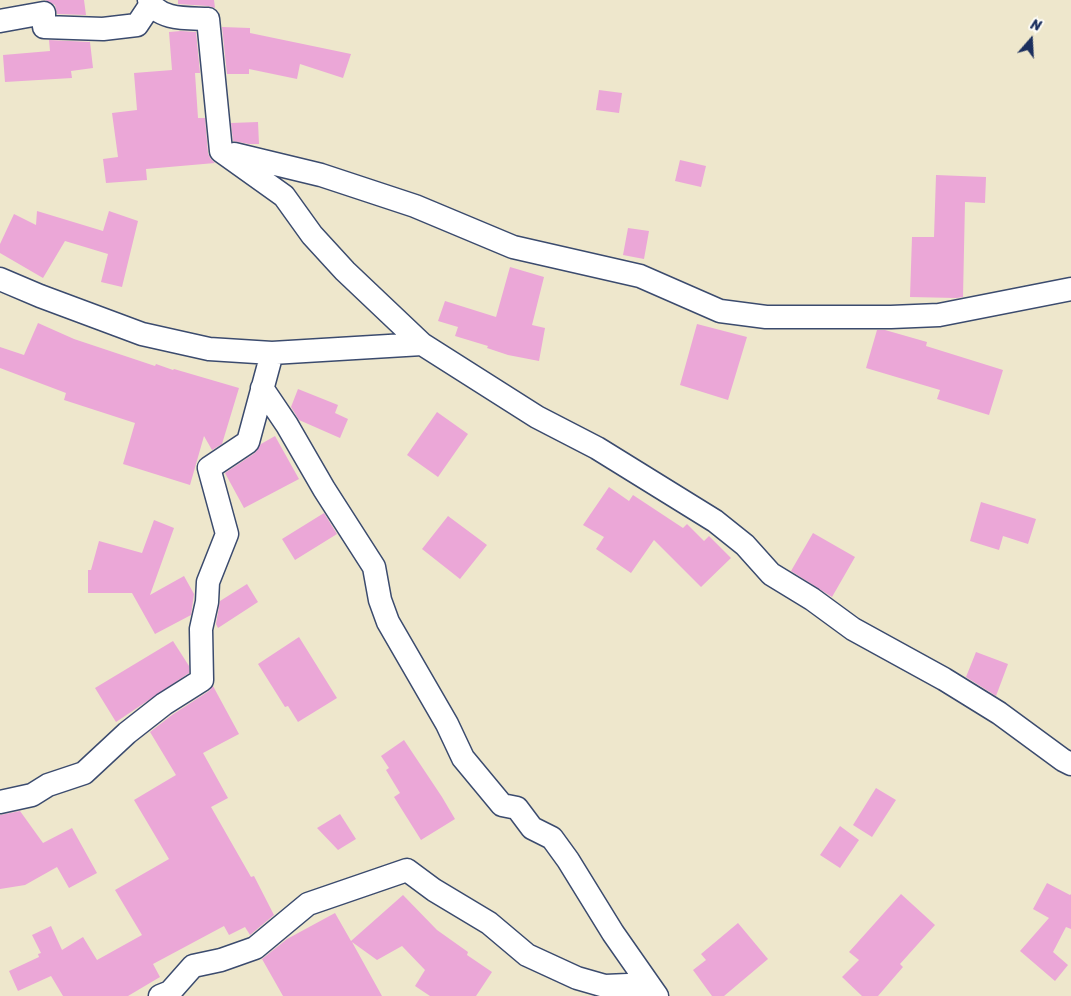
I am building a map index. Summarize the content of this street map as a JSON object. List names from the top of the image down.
{
  "north": "top"
}
